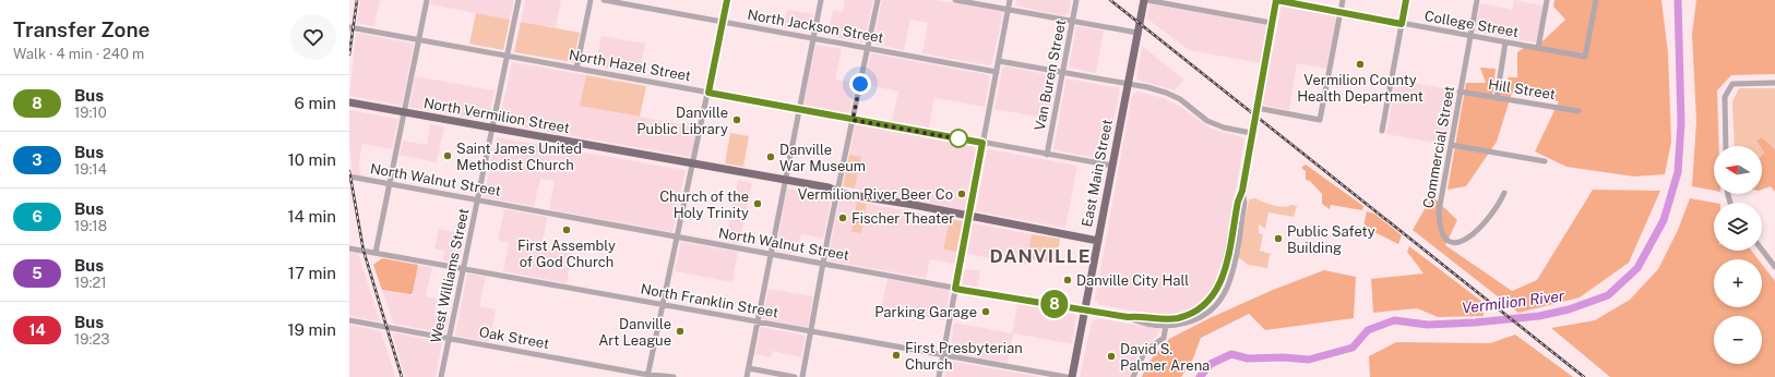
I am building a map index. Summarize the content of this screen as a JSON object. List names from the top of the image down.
{
  "streets": {
    "main road": ["North Vermilion Street", "East Main Street"],
    "street": [
      "College Street",
      "North Jackson Street",
      "North Hazel Street",
      "Van Buren Street",
      "Hill Street",
      "Commercial Street",
      "North Walnut Street",
      "West Williams Street",
      "North Franklin Street",
      "Oak Street"
    ]
  },
  "crossings": [
    ["College Street", "Commercial Street"],
    ["North Hazel Street", "Van Buren Street"],
    ["North Hazel Street", "East Main Street"],
    ["North Hazel Street", "West Williams Street"],
    ["Hill Street", "Commercial Street"],
    ["North Vermilion Street", "East Main Street"],
    ["North Vermilion Street", "West Williams Street"],
    ["East Main Street", "North Walnut Street"],
    ["North Walnut Street", "West Williams Street"],
    ["West Williams Street", "North Franklin Street"],
    ["West Williams Street", "Oak Street"]
  ],
  "districts": ["DANVILLE"],
  "water": ["Vermilion River"],
  "places": [
    "Vermilion County Health Department",
    "Danville Public Library",
    "Saint James United Methodist Church",
    "Danville War Museum",
    "Vermilion River Beer Co",
    "Church of the Holy Trinity",
    "Fischer Theater",
    "First Assembly of God Church",
    "Public Safety Building",
    "Danville City Hall",
    "Parking Garage",
    "Danville Art League",
    "First Presbyterian Church",
    "David S. Palmer Arena"
  ],
  "lines": ["bus line 8"],
  "north": "left",
  "page": {
    "heading": ["Transfer Zone", "Walk · 4 min · 240 m"],
    "on_map": "8",
    "list": [
      {
        "mark": "8",
        "name": "Bus",
        "note": "19:10",
        "value": "6 min"
      },
      {
        "mark": "3",
        "name": "Bus",
        "note": "19:14",
        "value": "10 min"
      },
      {
        "mark": "6",
        "name": "Bus",
        "note": "19:18",
        "value": "14 min"
      },
      {
        "mark": "5",
        "name": "Bus",
        "note": "19:21",
        "value": "17 min"
      },
      {
        "mark": "14",
        "name": "Bus",
        "note": "19:23",
        "value": "19 min"
      }
    ],
    "map_buttons": ["+", "−"]
  }
}
